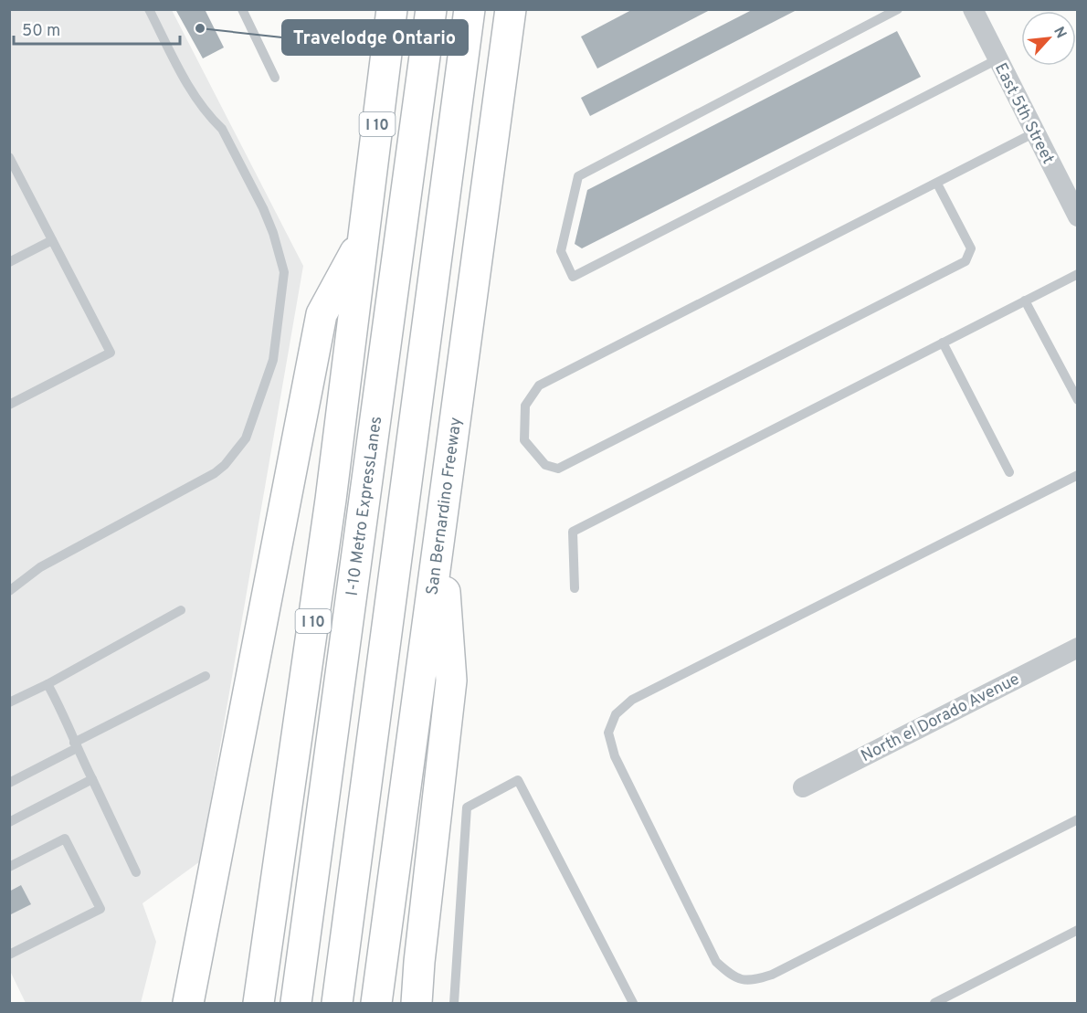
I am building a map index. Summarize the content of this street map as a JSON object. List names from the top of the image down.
{
  "streets": {
    "highway": ["I 10", "I-10 Metro ExpressLanes", "San Bernardino Freeway"],
    "street": ["East 5th Street", "North el Dorado Avenue"]
  },
  "places": ["Travelodge Ontario"],
  "scale_bar": "50 m",
  "north": "top right"
}
